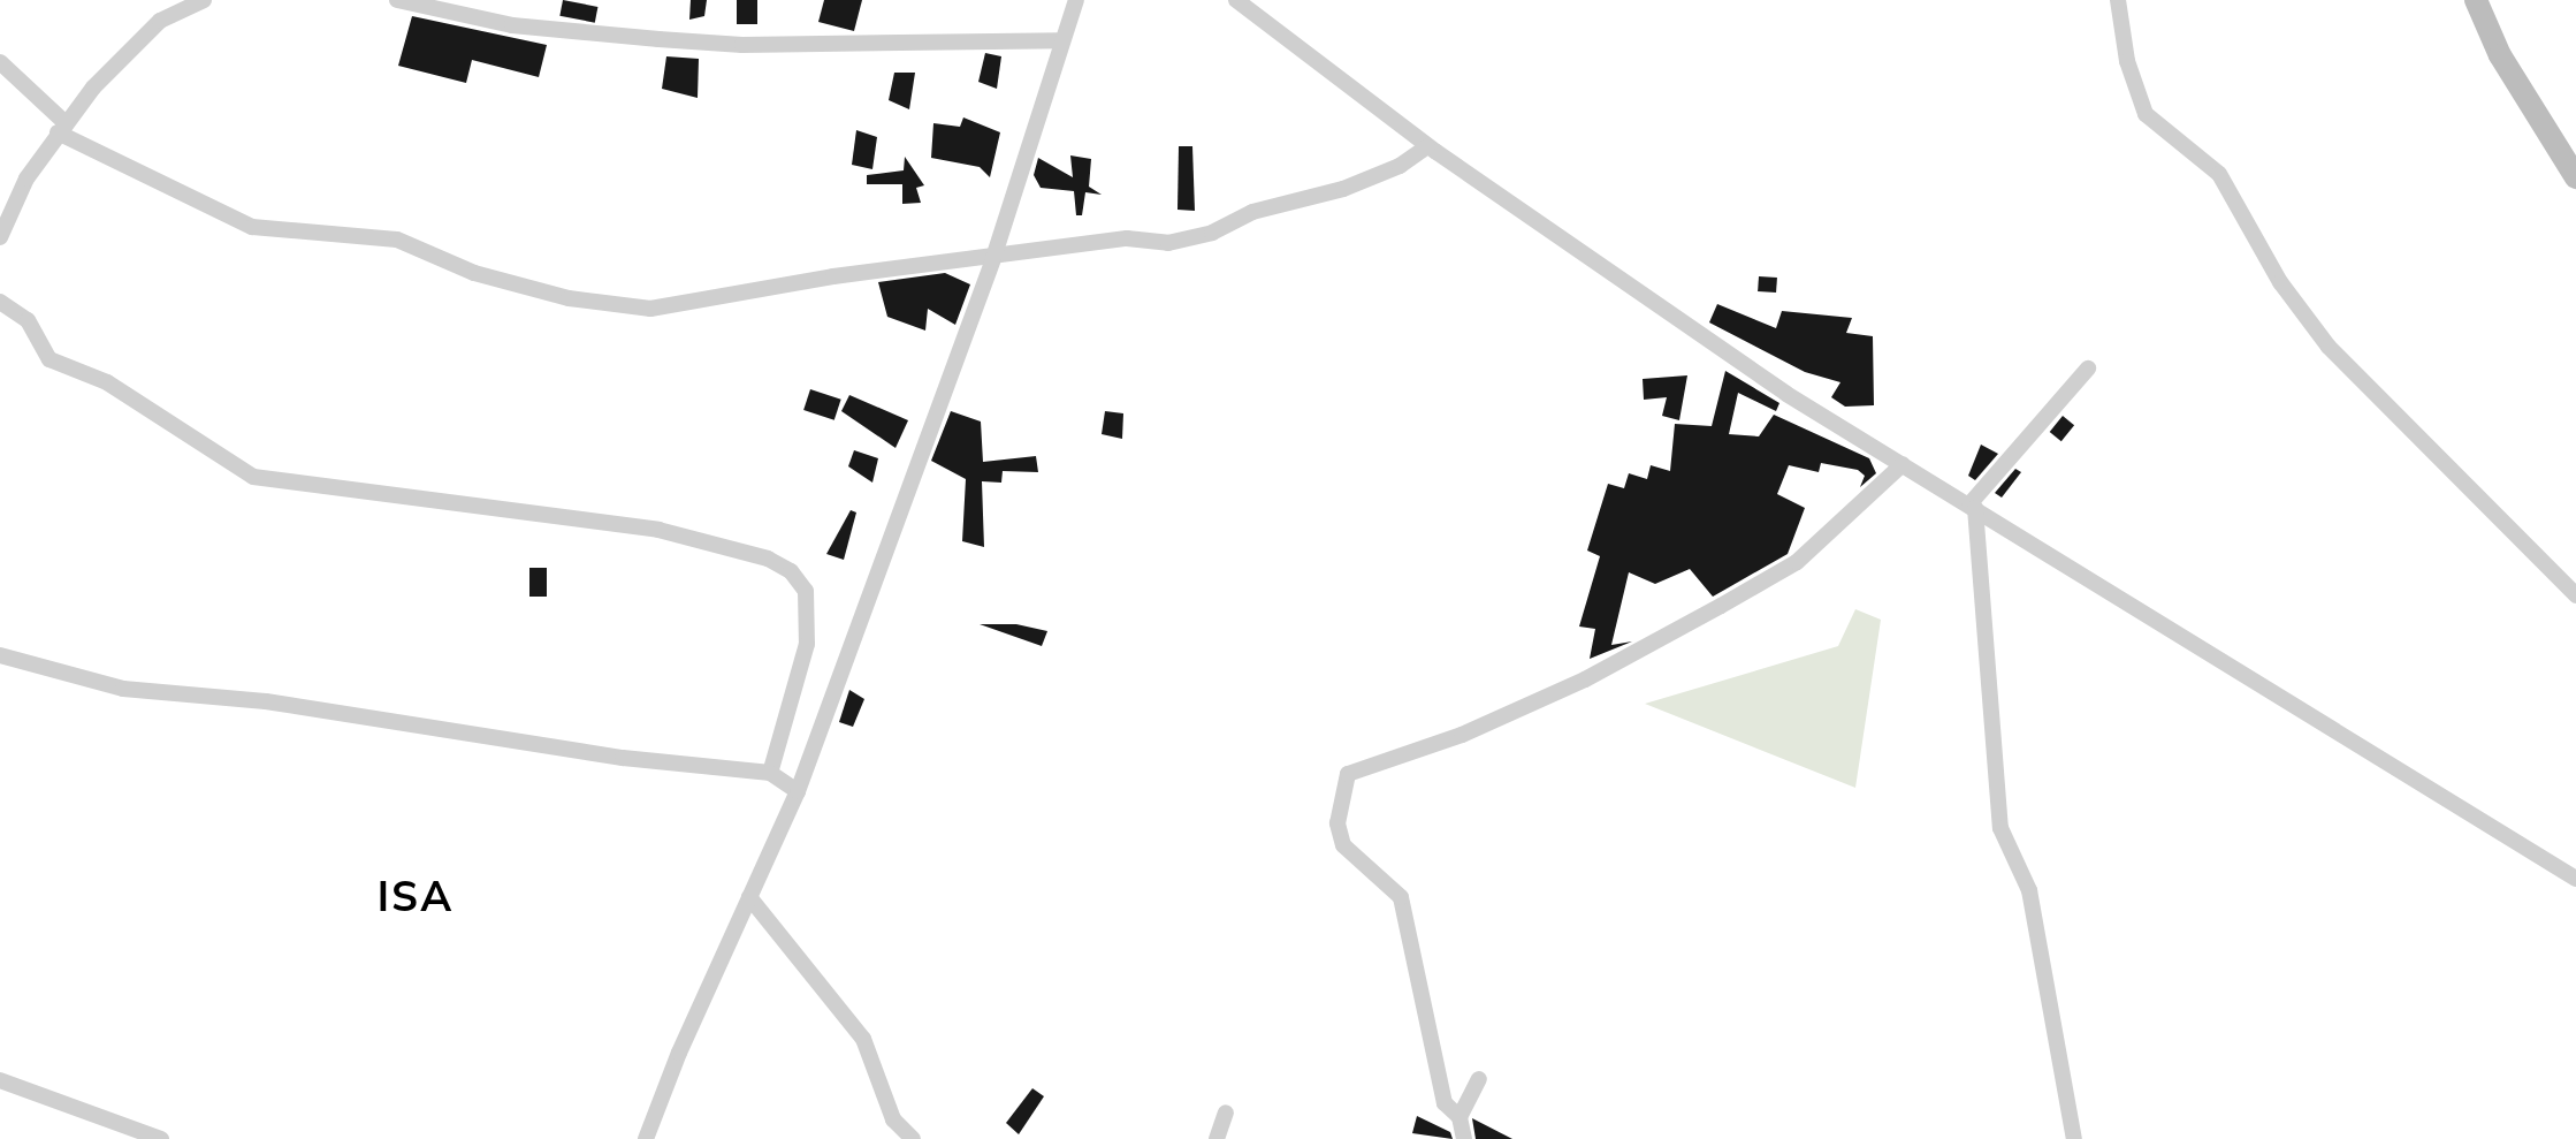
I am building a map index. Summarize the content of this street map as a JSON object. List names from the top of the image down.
{
  "districts": ["ISA"]
}
